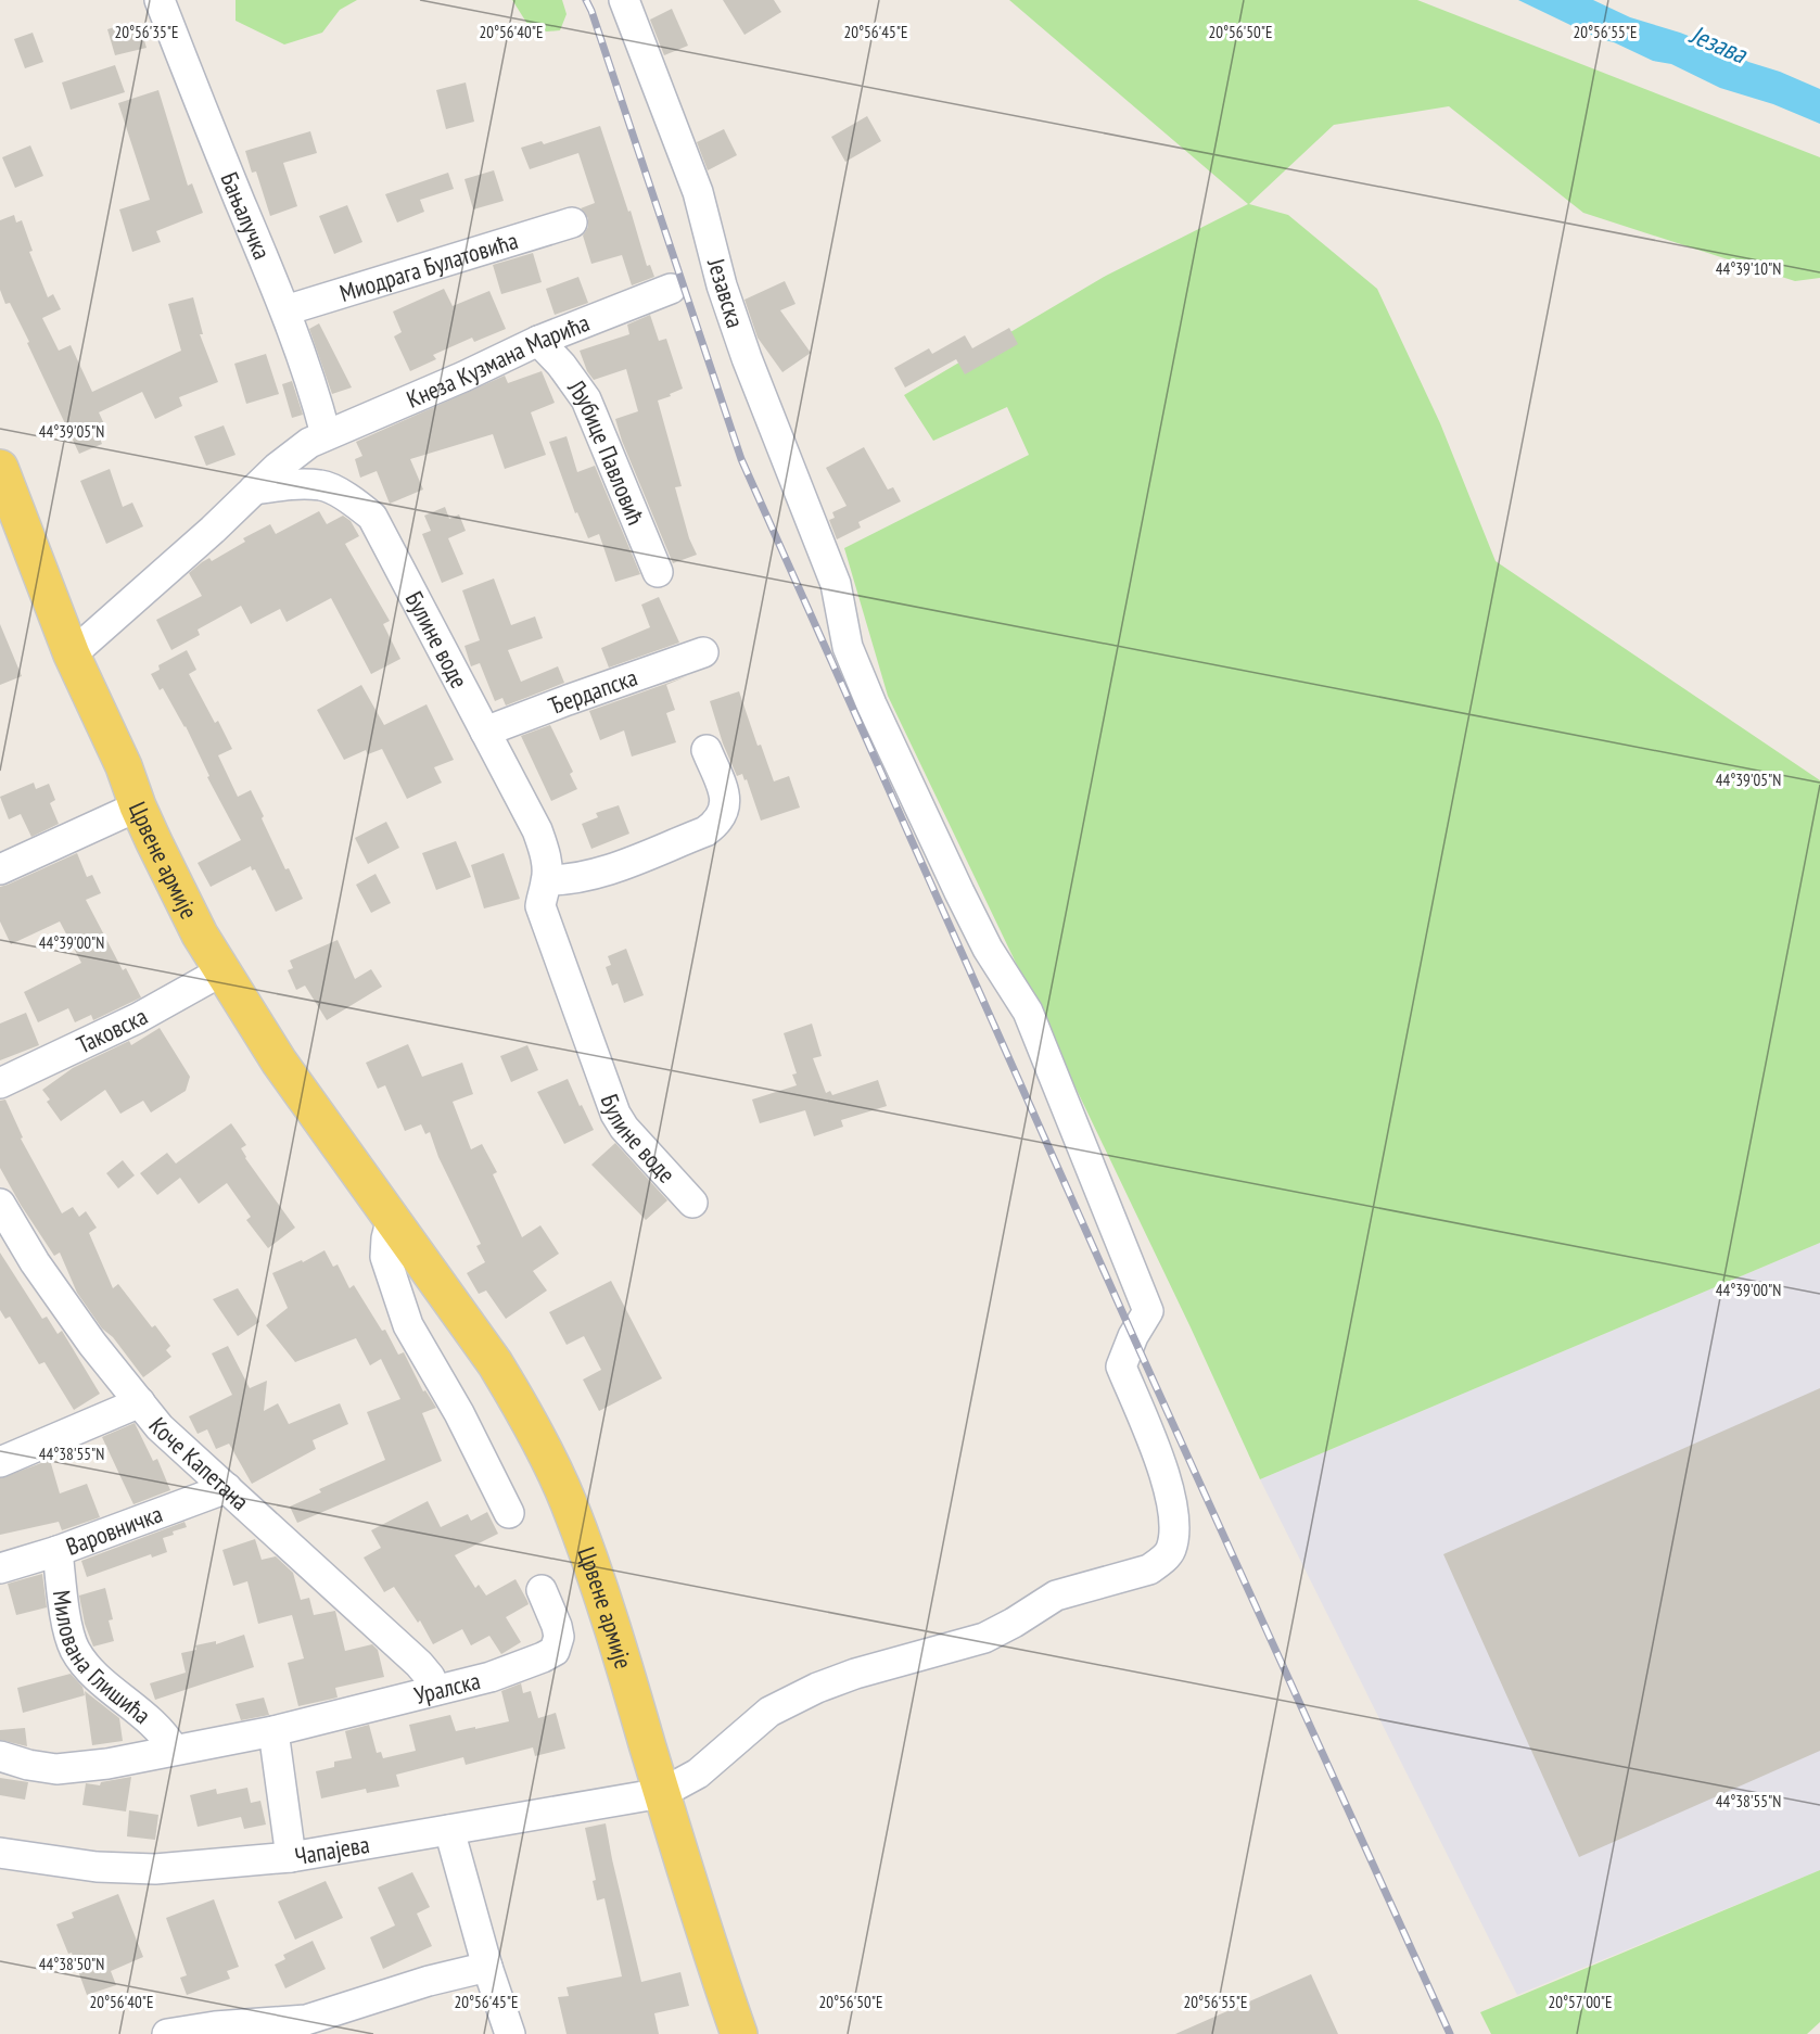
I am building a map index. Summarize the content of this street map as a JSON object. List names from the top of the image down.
{
  "streets": {
    "main road": ["Црвене армије"],
    "street": [
      "Бањалучка",
      "Миодрага Булатовића",
      "Језавска",
      "Кнеза Кузмана Марића",
      "Љубице Павловић",
      "Булине воде",
      "Ђердапска",
      "Таковска",
      "Коче Капетана",
      "Варовничка",
      "Милована Глишића",
      "Уралска",
      "Чапајева"
    ]
  },
  "crossings": [
    ["Бањалучка", "Миодрага Булатовића"],
    ["Бањалучка", "Кнеза Кузмана Марића"],
    ["Језавска", "Црвене армије"],
    ["Језавска", "Чапајева"],
    ["Кнеза Кузмана Марића", "Љубице Павловић"],
    ["Булине воде", "Ђердапска"],
    ["Црвене армије", "Таковска"],
    ["Црвене армије", "Чапајева"],
    ["Коче Капетана", "Варовничка"],
    ["Коче Капетана", "Уралска"],
    ["Варовничка", "Милована Глишића"],
    ["Милована Глишића", "Уралска"]
  ],
  "water": ["Језава"],
  "coordinates": [
    "20°56'35\"E",
    "20°56'40\"E",
    "20°56'45\"E",
    "20°56'50\"E",
    "20°56'55\"E",
    "44°39'10\"N",
    "44°39'05\"N",
    "44°39'00\"N",
    "44°38'55\"N",
    "44°38'50\"N",
    "20°57'00\"E"
  ]
}
